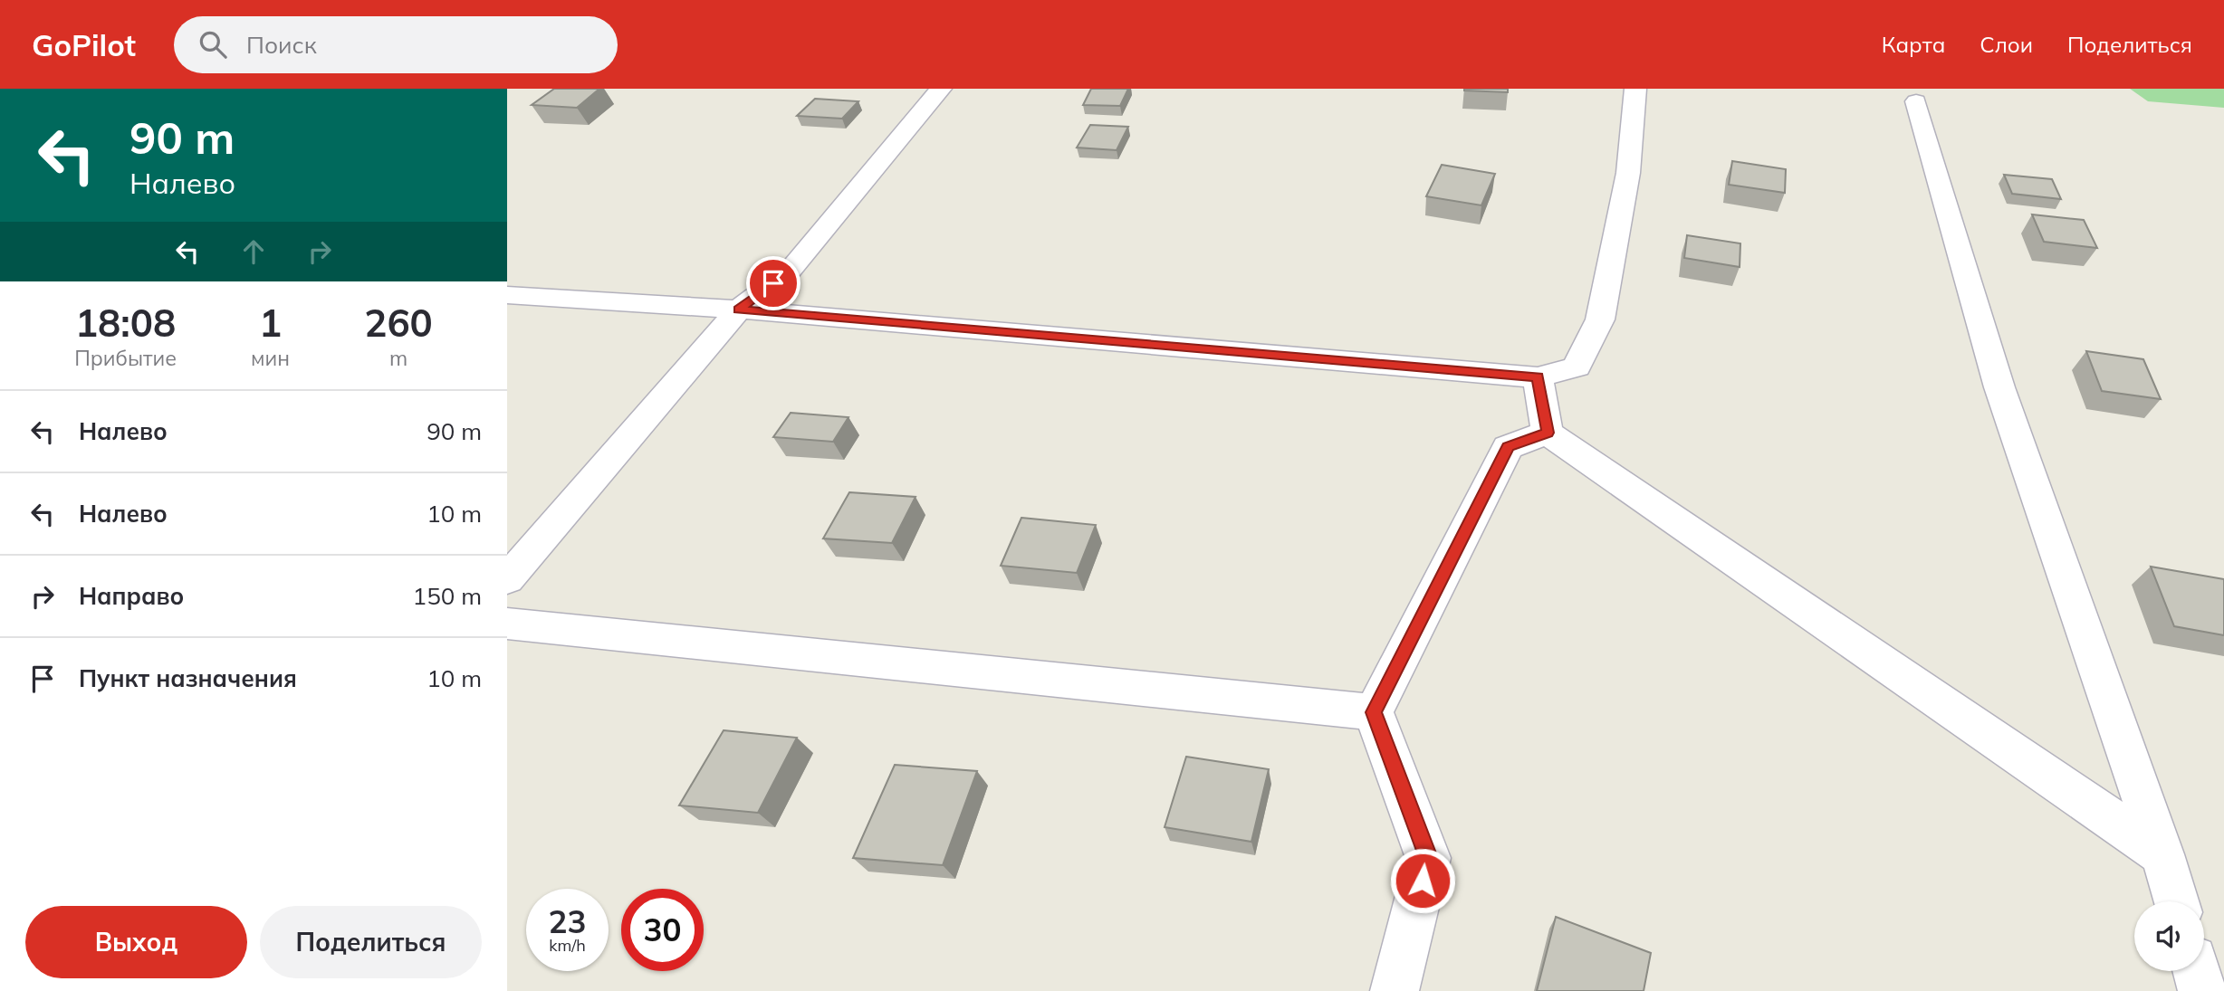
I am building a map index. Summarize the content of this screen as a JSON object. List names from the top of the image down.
{
  "page": {
    "header": "GoPilot",
    "search": "Поиск",
    "nav": ["Карта", "Слои", "Поделиться"],
    "turn": ["90 m", "Налево"],
    "eta": [
      "18:08",
      "Прибытие",
      "1",
      "мин",
      "260",
      "m"
    ],
    "list": [
      {
        "name": "Налево",
        "value": "90 m"
      },
      {
        "name": "Налево",
        "value": "10 m"
      },
      {
        "name": "Направо",
        "value": "150 m"
      },
      {
        "name": "Пункт назначения",
        "value": "10 m"
      }
    ],
    "speed": "23 km/h",
    "limit": "30",
    "buttons": ["Выход", "Поделиться"]
  }
}
